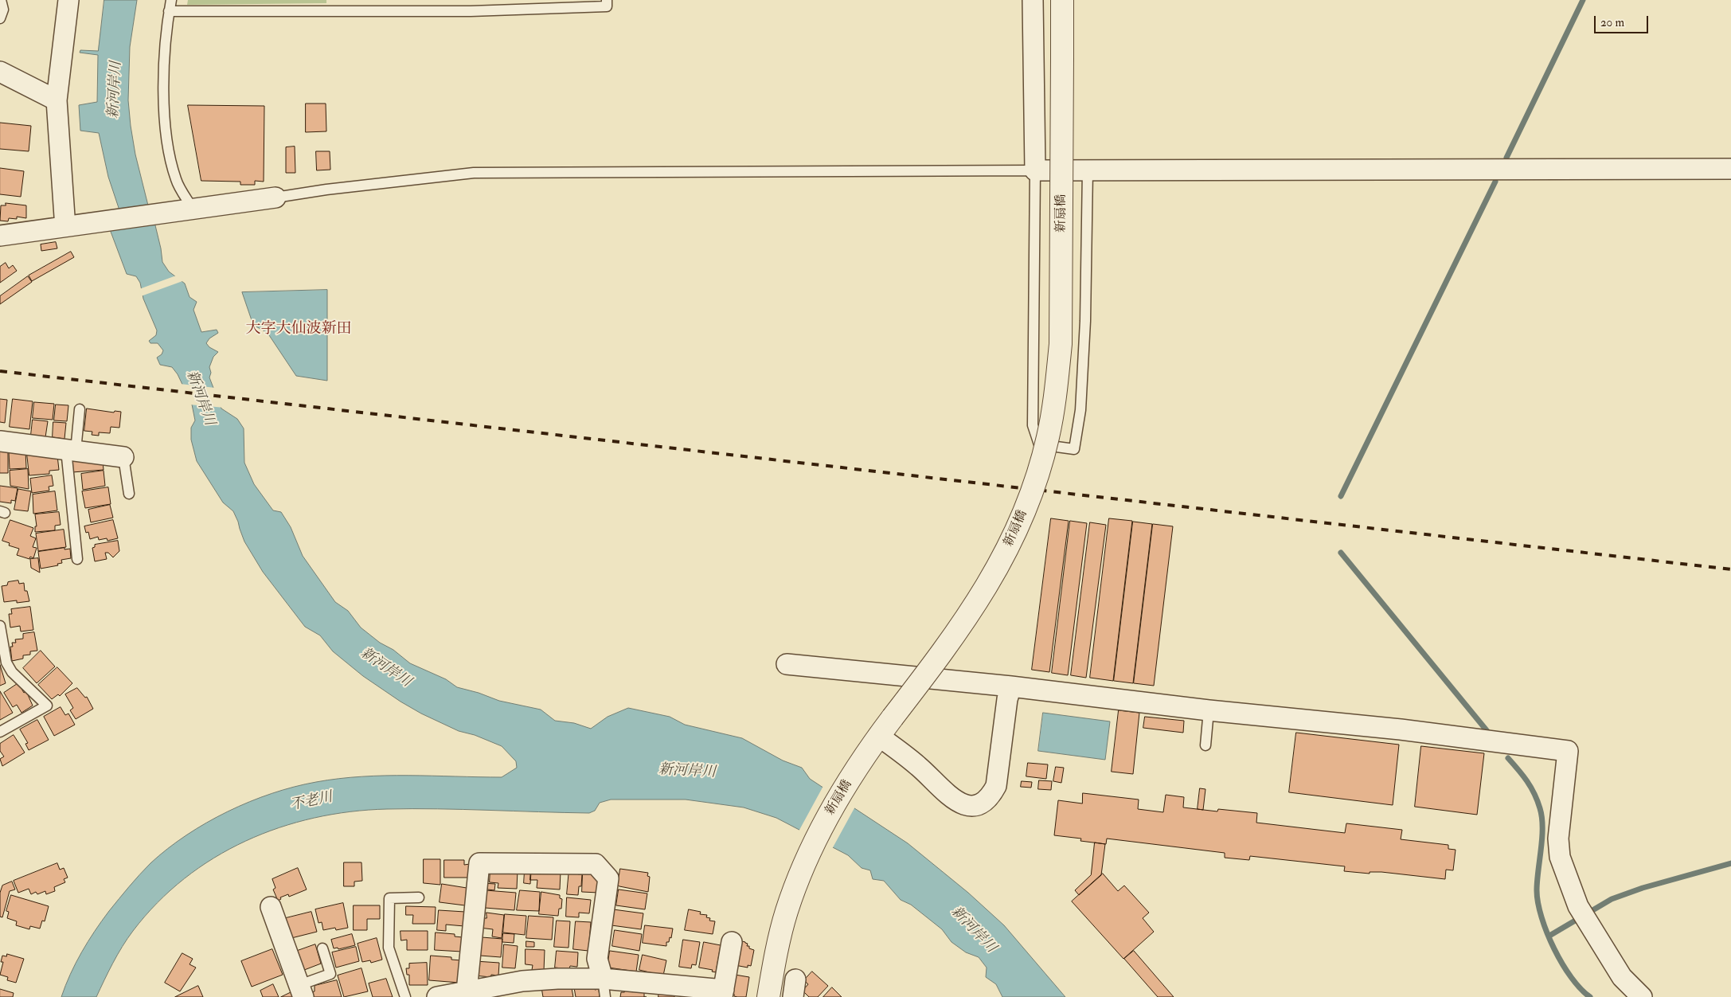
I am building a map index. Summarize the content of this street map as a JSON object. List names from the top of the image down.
{
  "streets": {
    "street": ["新扇橋"]
  },
  "districts": ["大字大仙波新田"],
  "water": ["新河岸川", "不老川"],
  "scale_bar": "20 m"
}
